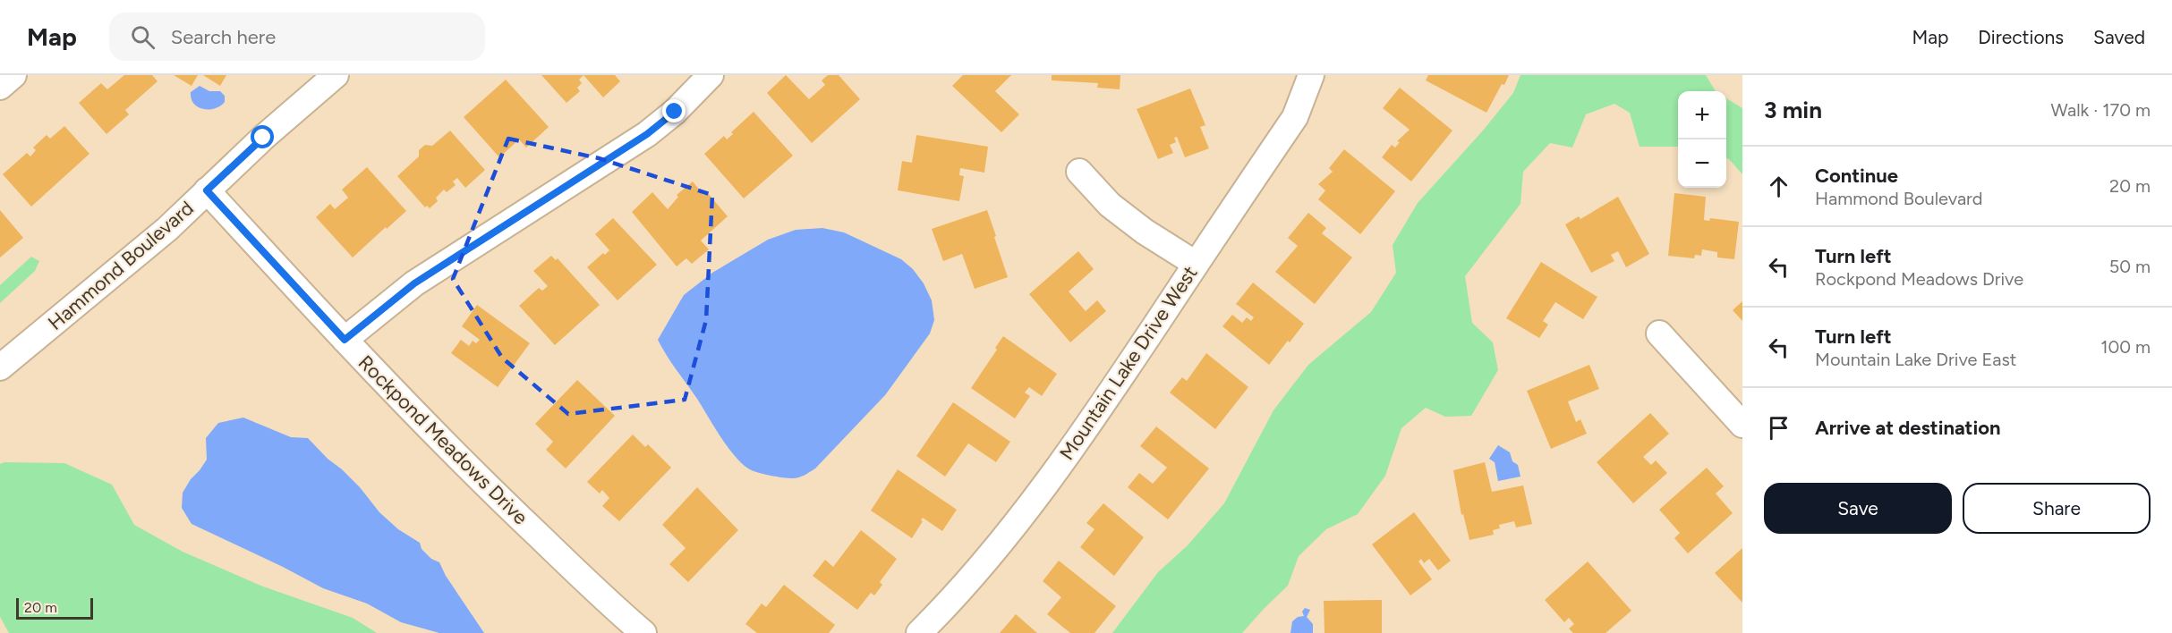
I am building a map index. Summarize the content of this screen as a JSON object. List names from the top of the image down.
{
  "streets": {
    "street": ["Hammond Boulevard", "Mountain Lake Drive West", "Rockpond Meadows Drive"]
  },
  "crossings": [
    ["Hammond Boulevard", "Rockpond Meadows Drive"]
  ],
  "scale_bar": "20 m",
  "page": {
    "header": "Map",
    "search": "Search here",
    "nav": ["Map", "Directions", "Saved"],
    "heading": ["3 min", "Walk · 170 m"],
    "map_buttons": ["+", "−"],
    "list": [
      ["Continue", "Hammond Boulevard", "20 m"],
      ["Turn left", "Rockpond Meadows Drive", "50 m"],
      ["Turn left", "Mountain Lake Drive East", "100 m"],
      "Arrive at destination"
    ],
    "buttons": ["Save", "Share"],
    "scale": "20 m"
  }
}
